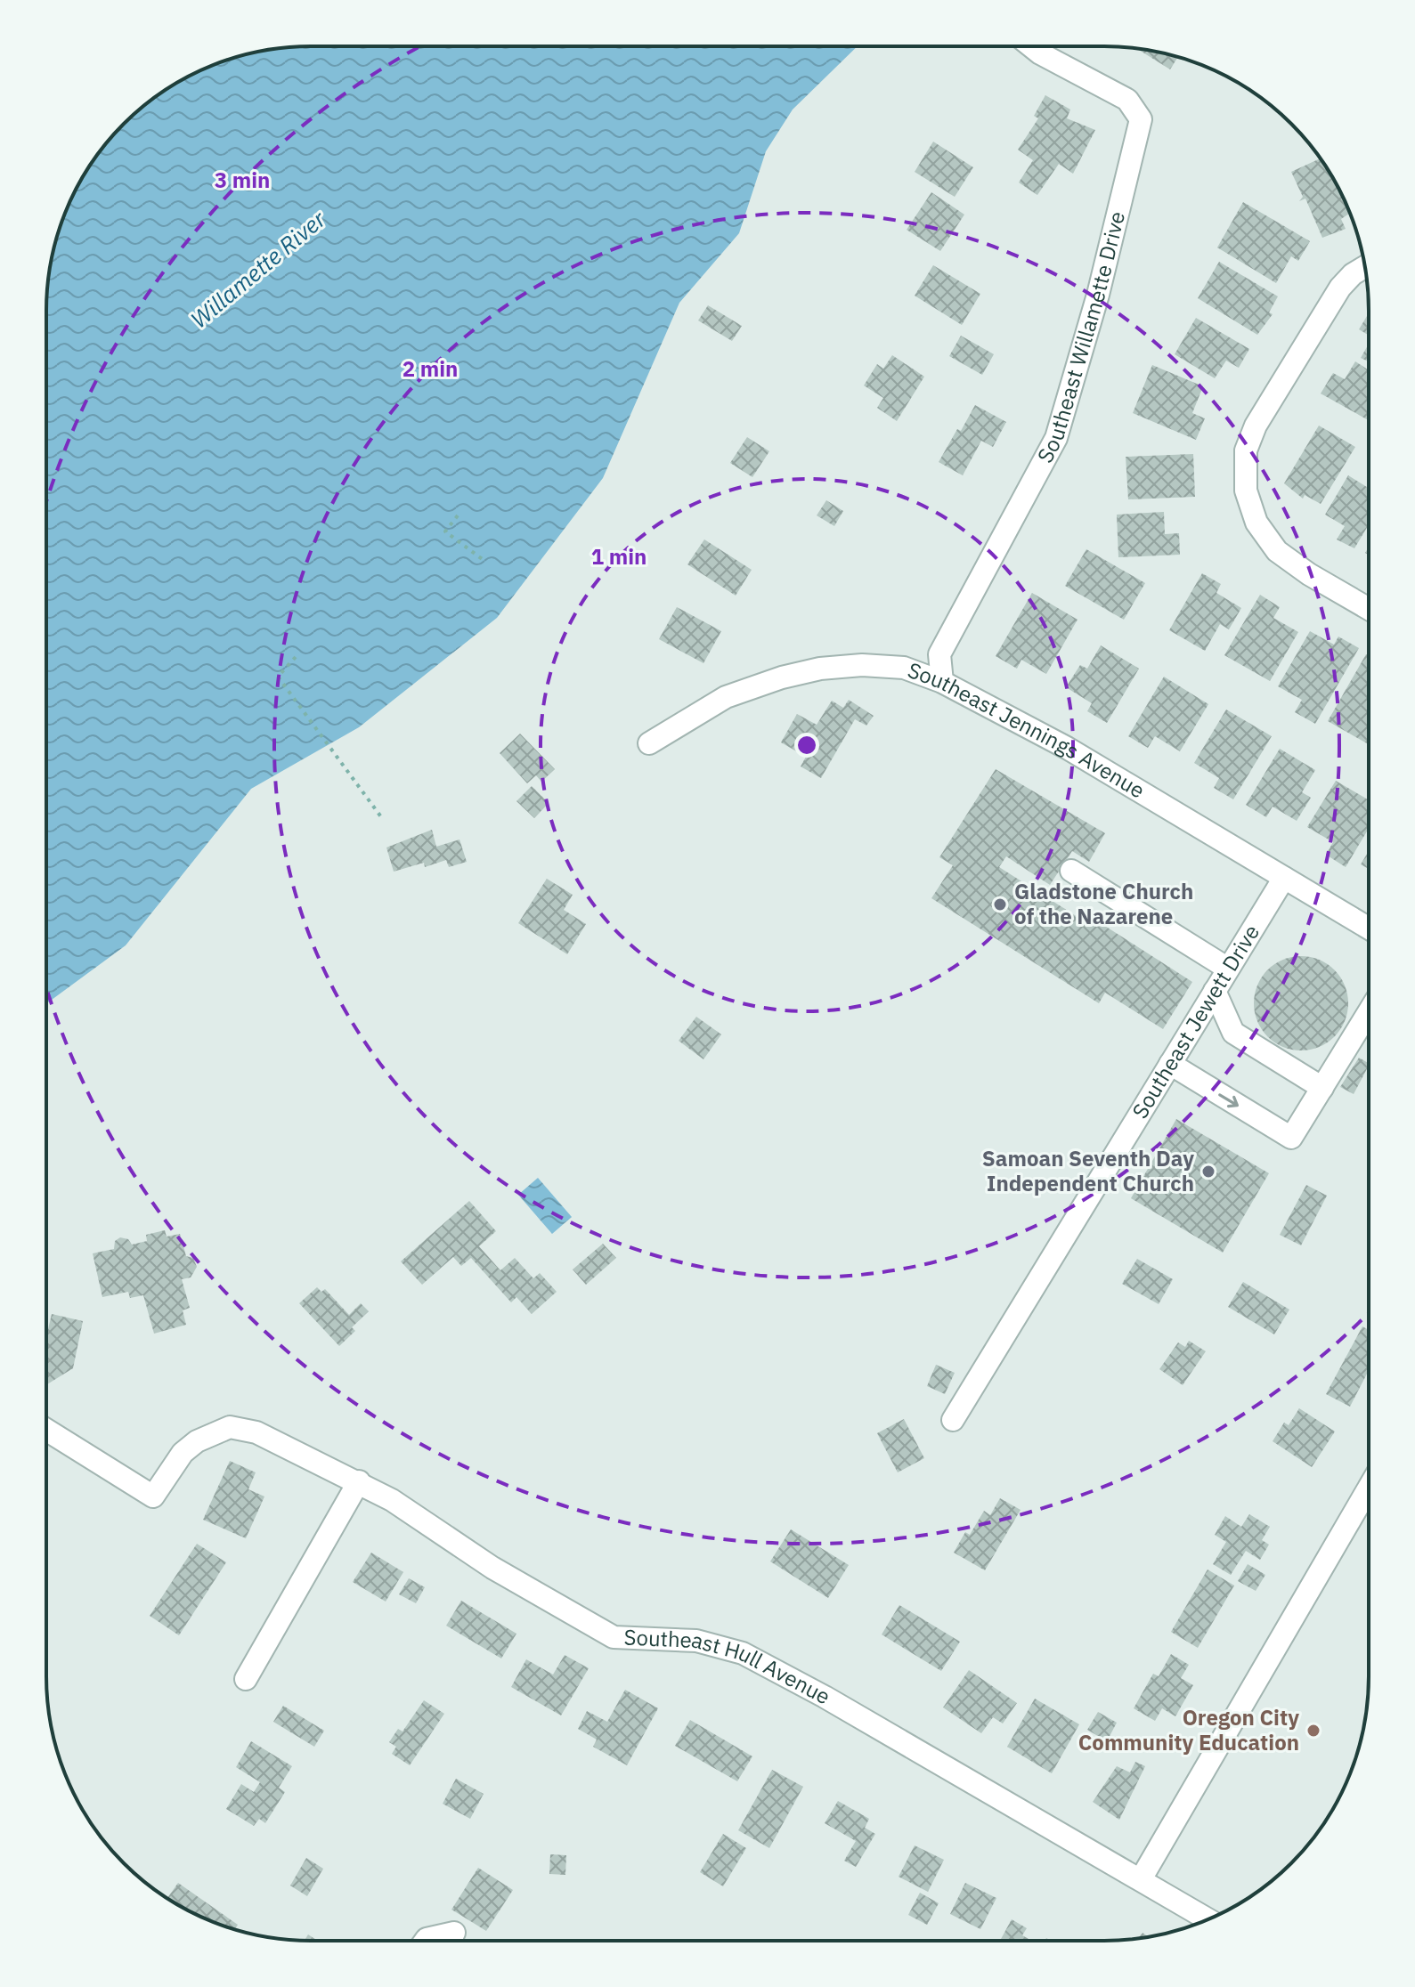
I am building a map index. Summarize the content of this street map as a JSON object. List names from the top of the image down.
{
  "streets": {
    "street": [
      "Southeast Willamette Drive",
      "Southeast Jennings Avenue",
      "Southeast Jewett Drive",
      "Southeast Hull Avenue"
    ]
  },
  "crossings": [
    ["Southeast Willamette Drive", "Southeast Jennings Avenue"],
    ["Southeast Jennings Avenue", "Southeast Jewett Drive"]
  ],
  "water": ["Willamette River"],
  "places": ["Gladstone Church of the Nazarene", "Samoan Seventh Day Independent Church", "Oregon City Community Education"],
  "rings": ["3 min", "2 min", "1 min"]
}
